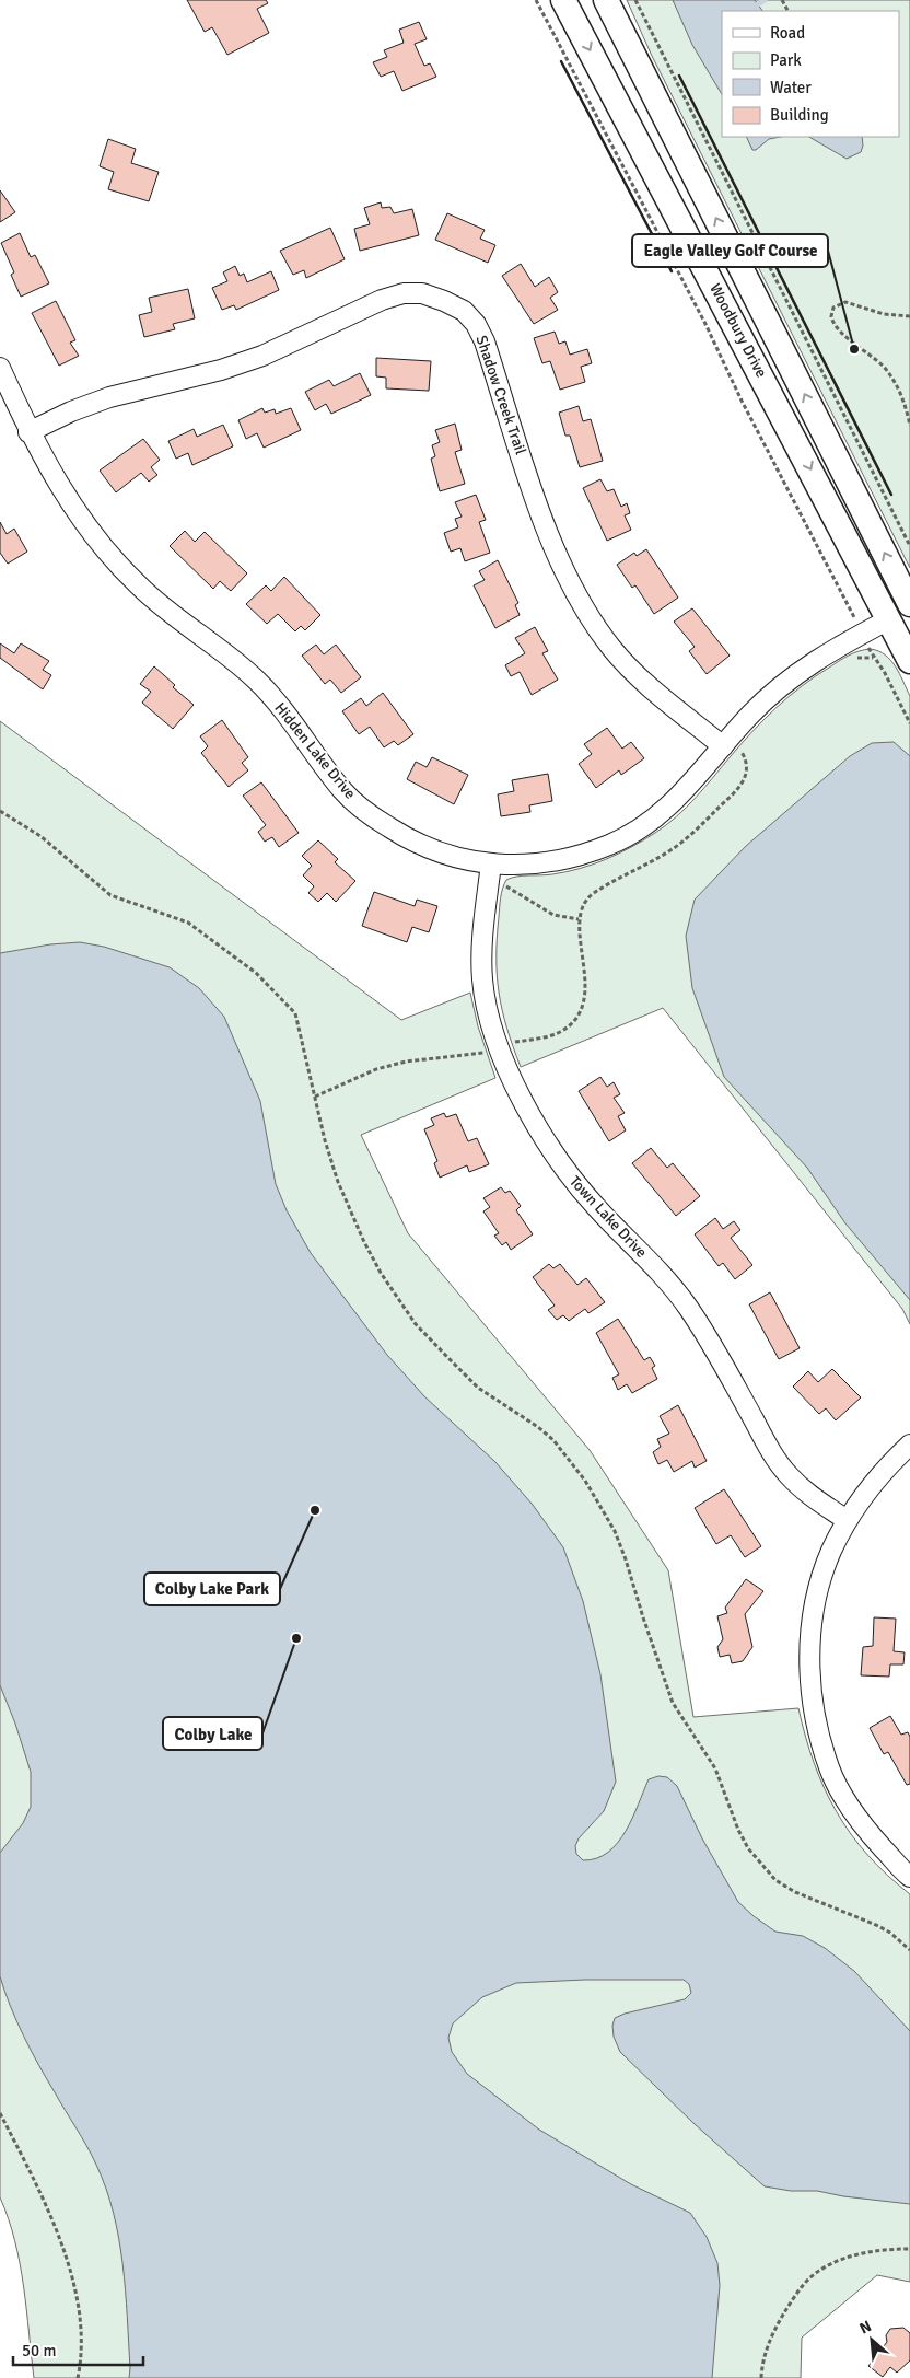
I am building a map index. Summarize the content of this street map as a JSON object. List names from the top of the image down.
{
  "streets": {
    "main road": ["Woodbury Drive"],
    "street": ["Shadow Creek Trail", "Hidden Lake Drive", "Town Lake Drive"]
  },
  "crossings": [
    ["Woodbury Drive", "Hidden Lake Drive"],
    ["Shadow Creek Trail", "Hidden Lake Drive"],
    ["Hidden Lake Drive", "Town Lake Drive"]
  ],
  "places": ["Eagle Valley Golf Course", "Colby Lake Park", "Colby Lake"],
  "legend": [
    "Road",
    "Park",
    "Water",
    "Building"
  ],
  "scale_bar": "50 m",
  "north": "top left"
}
